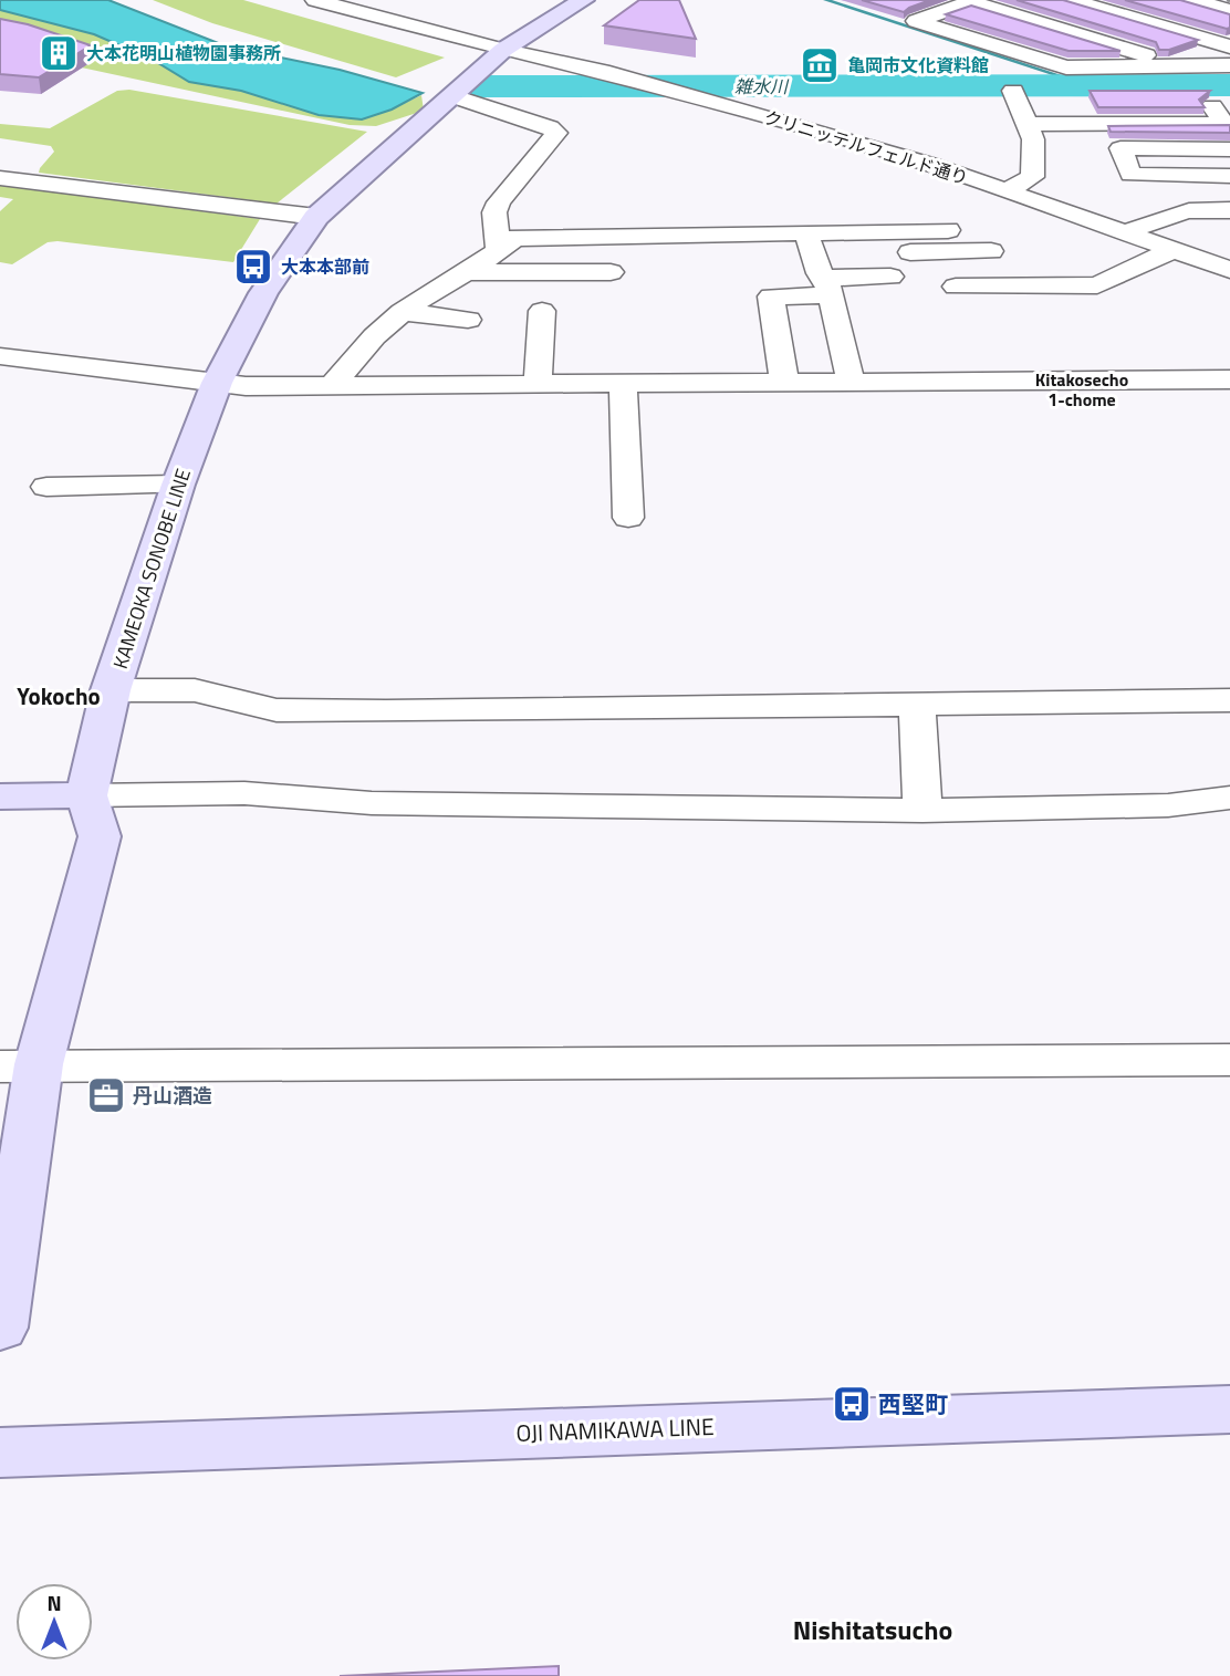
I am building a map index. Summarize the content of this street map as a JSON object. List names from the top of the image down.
{
  "streets": {
    "main road": ["KAMEOKA SONOBE LINE", "OJI NAMIKAWA LINE"],
    "street": ["クリニッテルフェルド通り"]
  },
  "crossings": [
    ["クリニッテルフェルド通り", "KAMEOKA SONOBE LINE"]
  ],
  "districts": ["Kitakosecho 1-chome", "Yokocho", "Nishitatsucho"],
  "water": ["雑水川"],
  "places": {
    "building": ["大本花明山植物園事務所"],
    "museum": ["亀岡市文化資料館"],
    "bus stop": ["大本本部前", "西堅町"],
    "office": ["丹山酒造"]
  },
  "north": "top"
}
